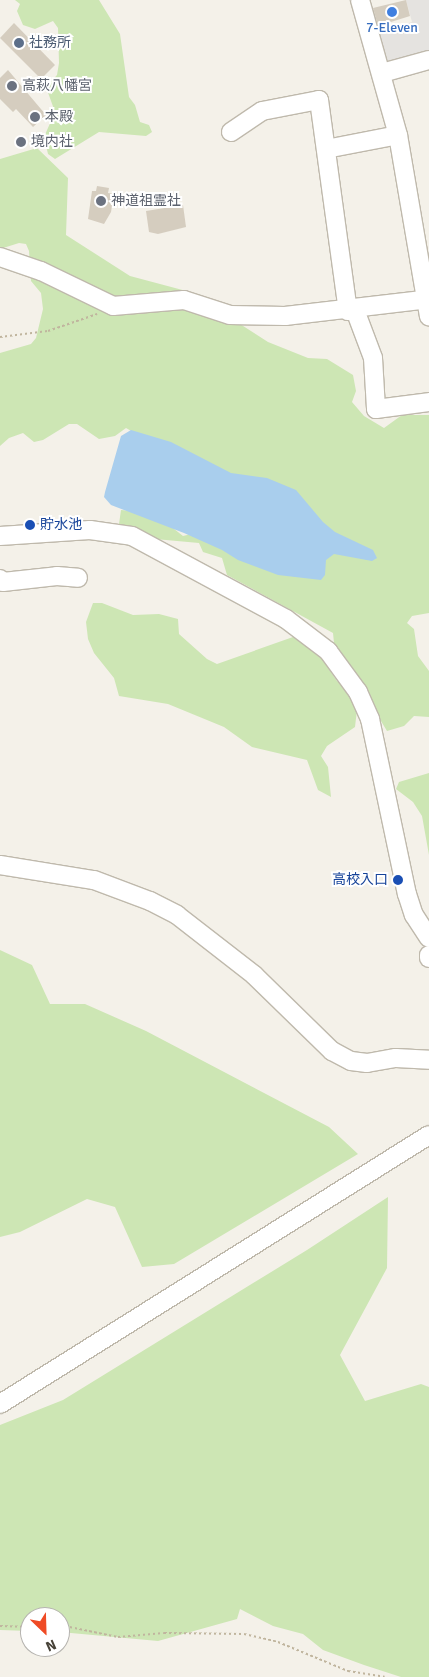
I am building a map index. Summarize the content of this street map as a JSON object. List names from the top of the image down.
{
  "places": [
    "7-Eleven",
    "社務所",
    "高萩八幡宮",
    "本殿",
    "境内社",
    "神道祖霊社",
    "貯水池",
    "高校入口"
  ],
  "north": "bottom right"
}
